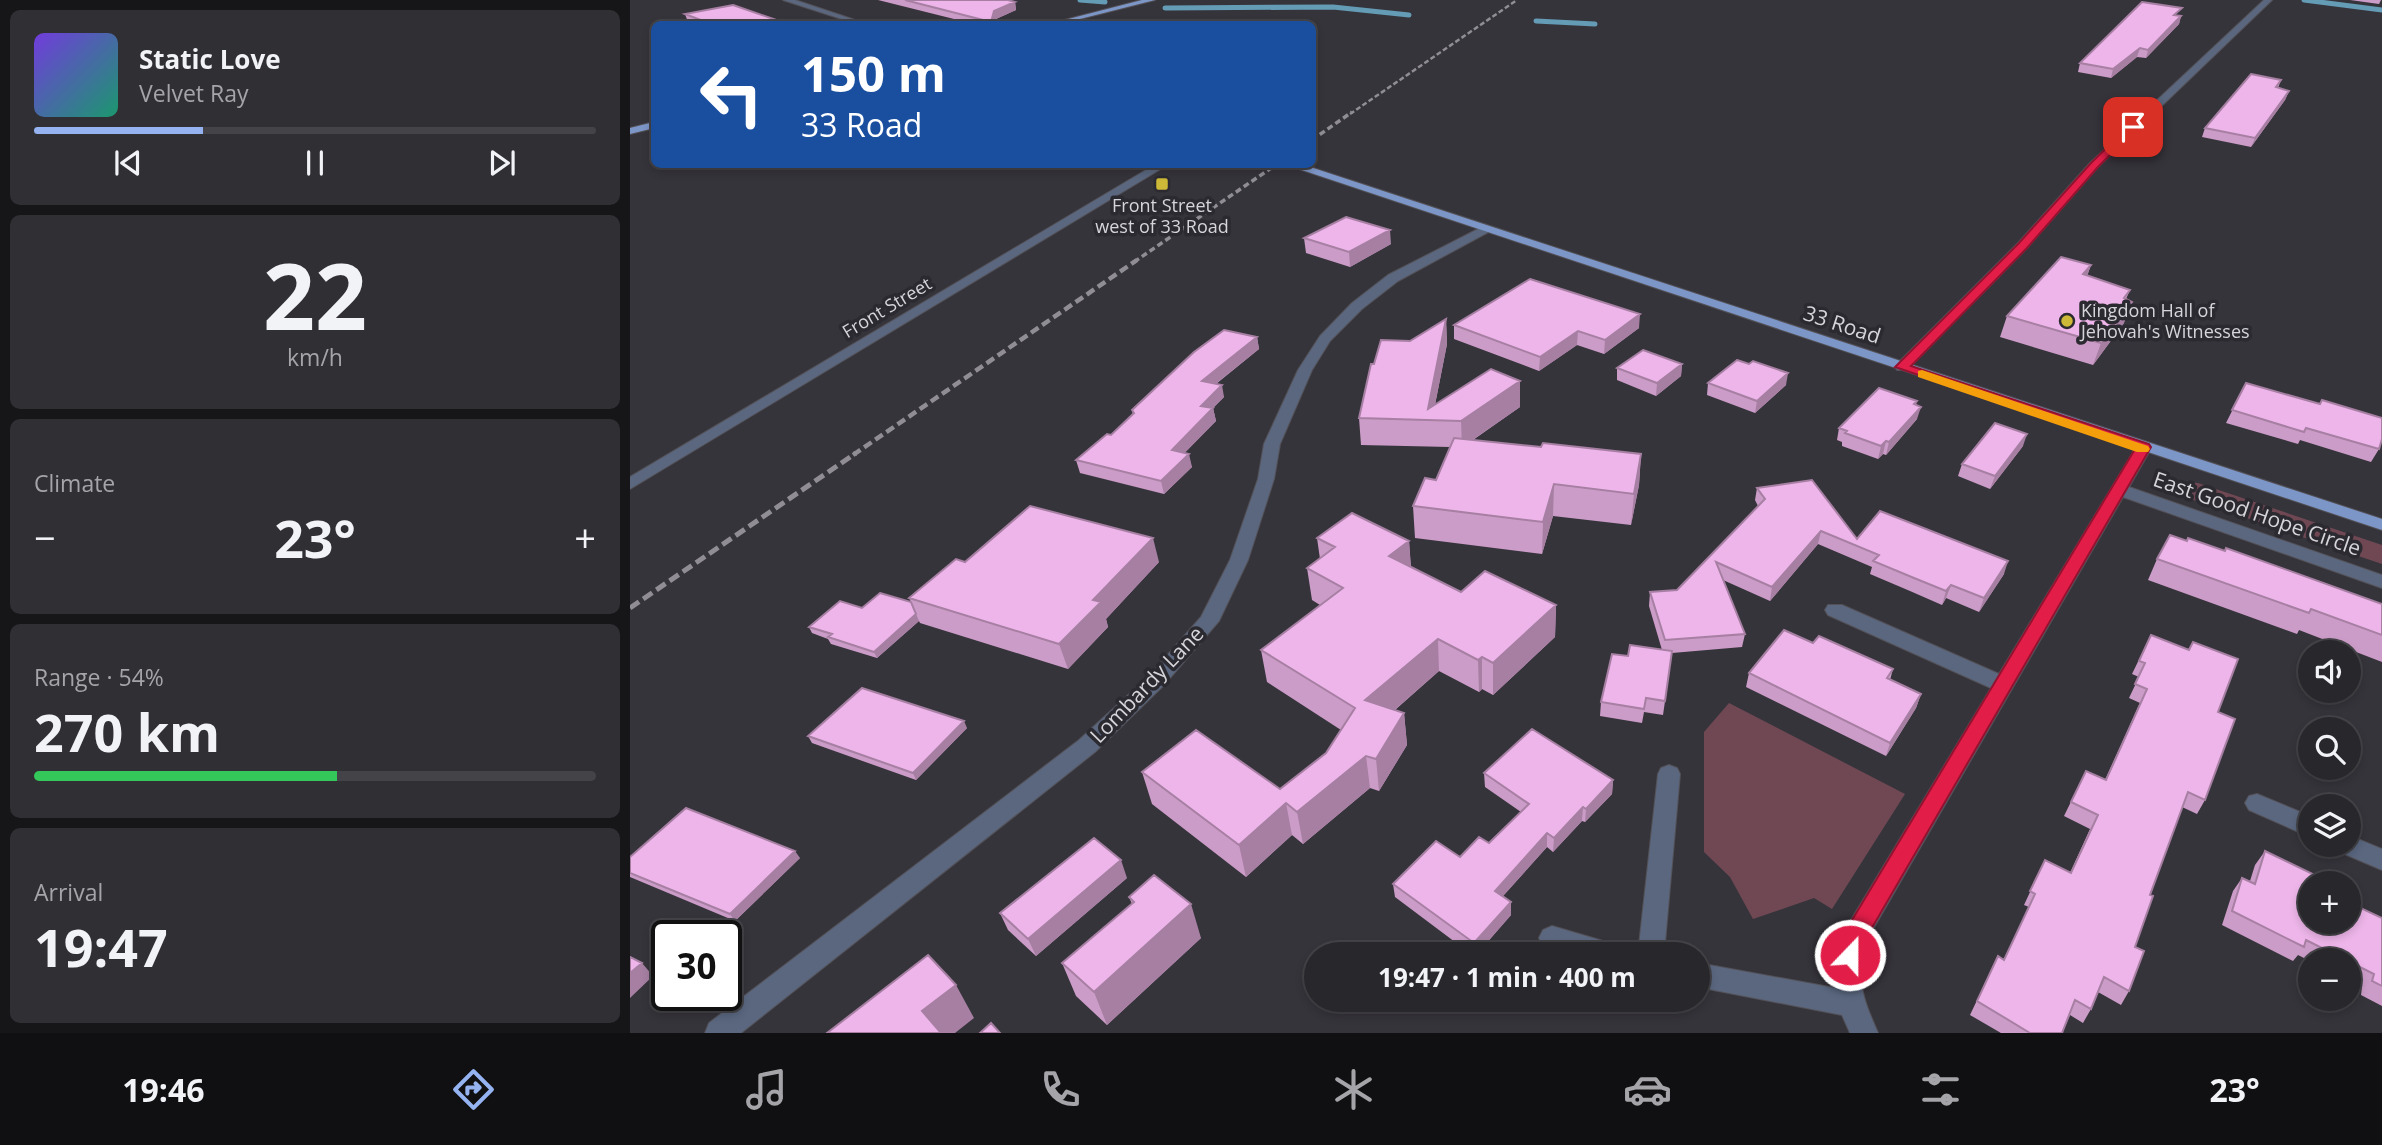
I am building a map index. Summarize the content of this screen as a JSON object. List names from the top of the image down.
{
  "streets": {
    "main road": ["33 Road"],
    "street": ["Front Street", "East Good Hope Circle", "Lombardy Lane"]
  },
  "crossings": [
    ["33 Road", "Lombardy Lane"]
  ],
  "places": {
    "transit": ["Front Street west of 33 Road"],
    "other": ["Kingdom Hall of Jehovah's Witnesses"]
  },
  "page": {
    "turn": ["150 m", "33 Road"],
    "song": ["Static Love", "Velvet Ray"],
    "tile": [
      ["22", "km/h"],
      "Climate",
      ["Range · 54%", "270 km"],
      ["Arrival", "19:47"]
    ],
    "heat": ["−", "23°", "+"],
    "map_buttons": ["+", "−"],
    "limit": "30",
    "trip": "19:47 · 1 min · 400 m",
    "tabs": ["19:46", "23°"]
  }
}
